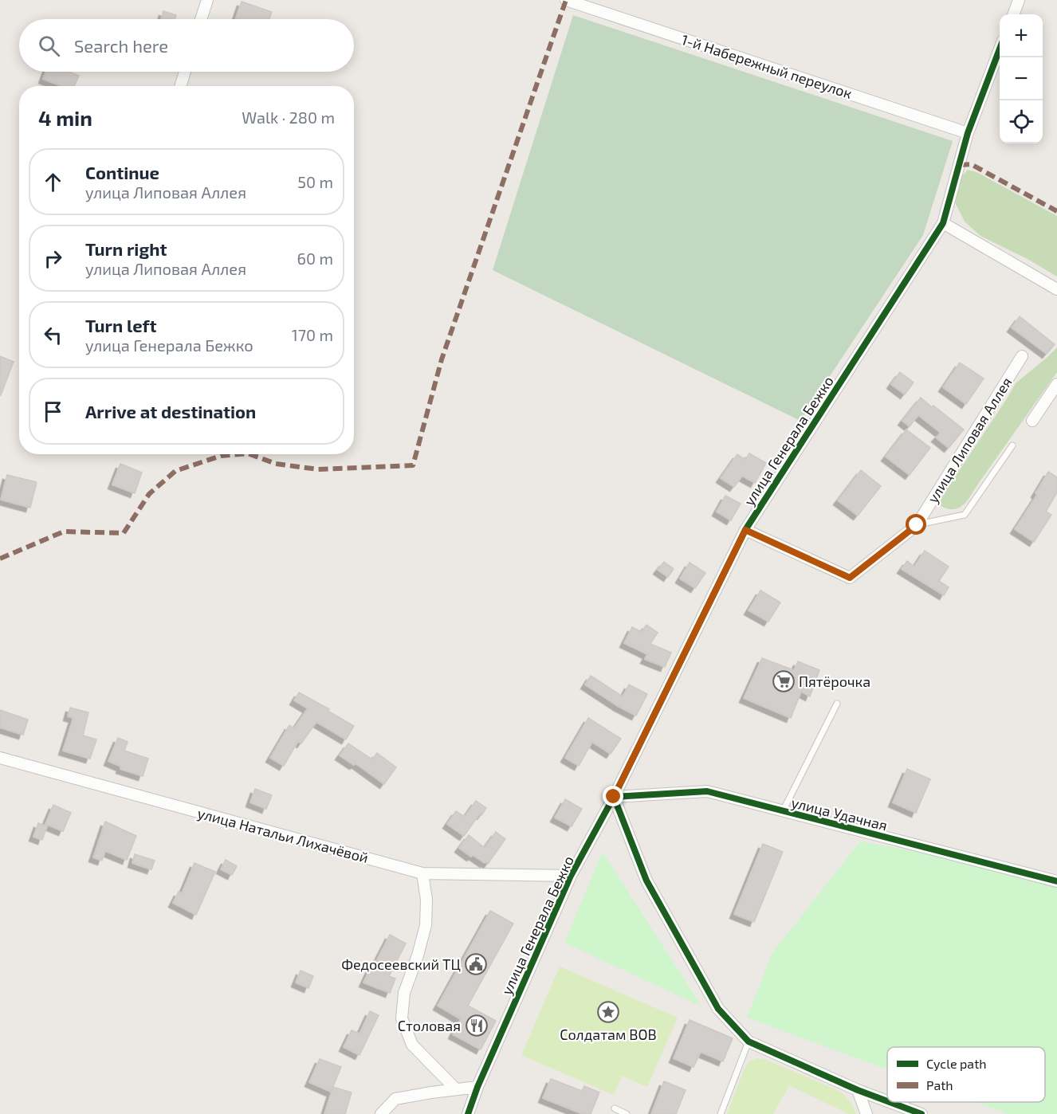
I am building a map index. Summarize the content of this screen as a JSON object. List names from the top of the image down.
{
  "streets": {
    "street": [
      "1-й Набережный переулок",
      "улица Липовая Аллея",
      "улица Генерала Бежко",
      "улица Удачная",
      "улица Натальи Лихачёвой"
    ]
  },
  "crossings": [
    ["1-й Набережный переулок", "улица Генерала Бежко"],
    ["улица Липовая Аллея", "улица Генерала Бежко"],
    ["улица Генерала Бежко", "улица Удачная"],
    ["улица Генерала Бежко", "улица Натальи Лихачёвой"]
  ],
  "places": {
    "supermarket": ["Пятёрочка"],
    "public building": ["Федосеевский ТЦ"],
    "place": ["Солдатам ВОВ"],
    "restaurant": ["Столовая"]
  },
  "legend": ["Cycle path", "Path"],
  "page": {
    "map_buttons": ["+", "−"],
    "search": "Search here",
    "heading": ["4 min", "Walk · 280 m"],
    "list": [
      ["Continue", "улица Липовая Аллея", "50 m"],
      ["Turn right", "улица Липовая Аллея", "60 m"],
      ["Turn left", "улица Генерала Бежко", "170 m"],
      "Arrive at destination"
    ]
  }
}
